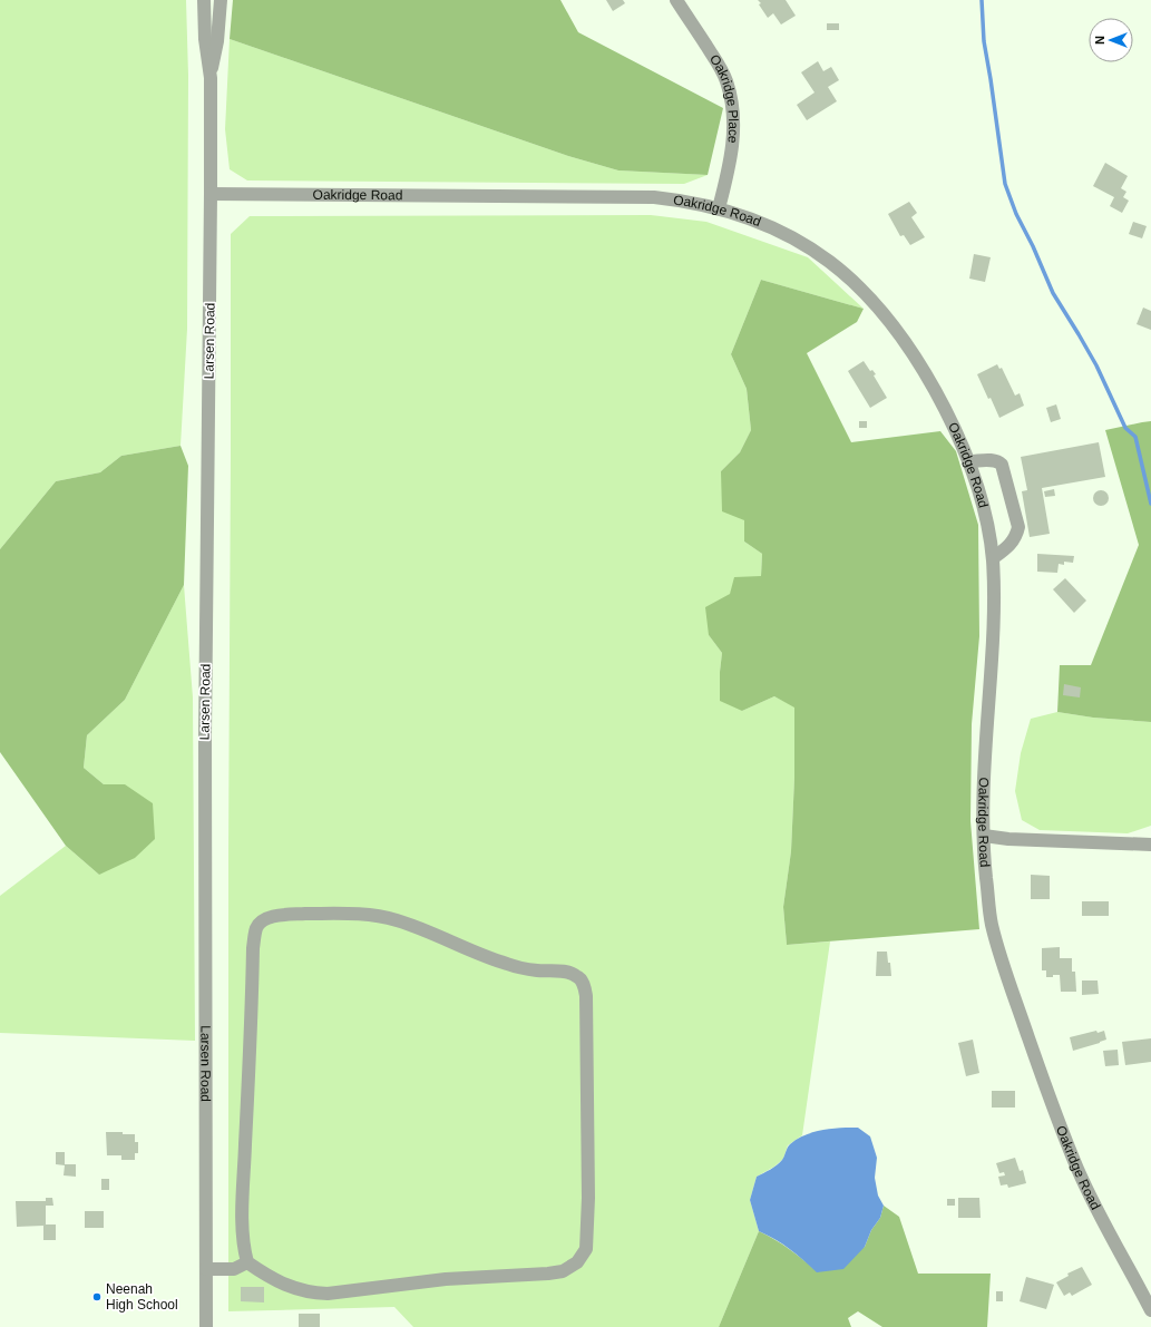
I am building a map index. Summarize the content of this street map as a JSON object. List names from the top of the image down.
{
  "streets": {
    "street": ["Oakridge Place", "Oakridge Road", "Larsen Road"]
  },
  "crossings": [
    ["Oakridge Place", "Oakridge Road"],
    ["Oakridge Road", "Larsen Road"]
  ],
  "places": ["Neenah High School"],
  "north": "left"
}
